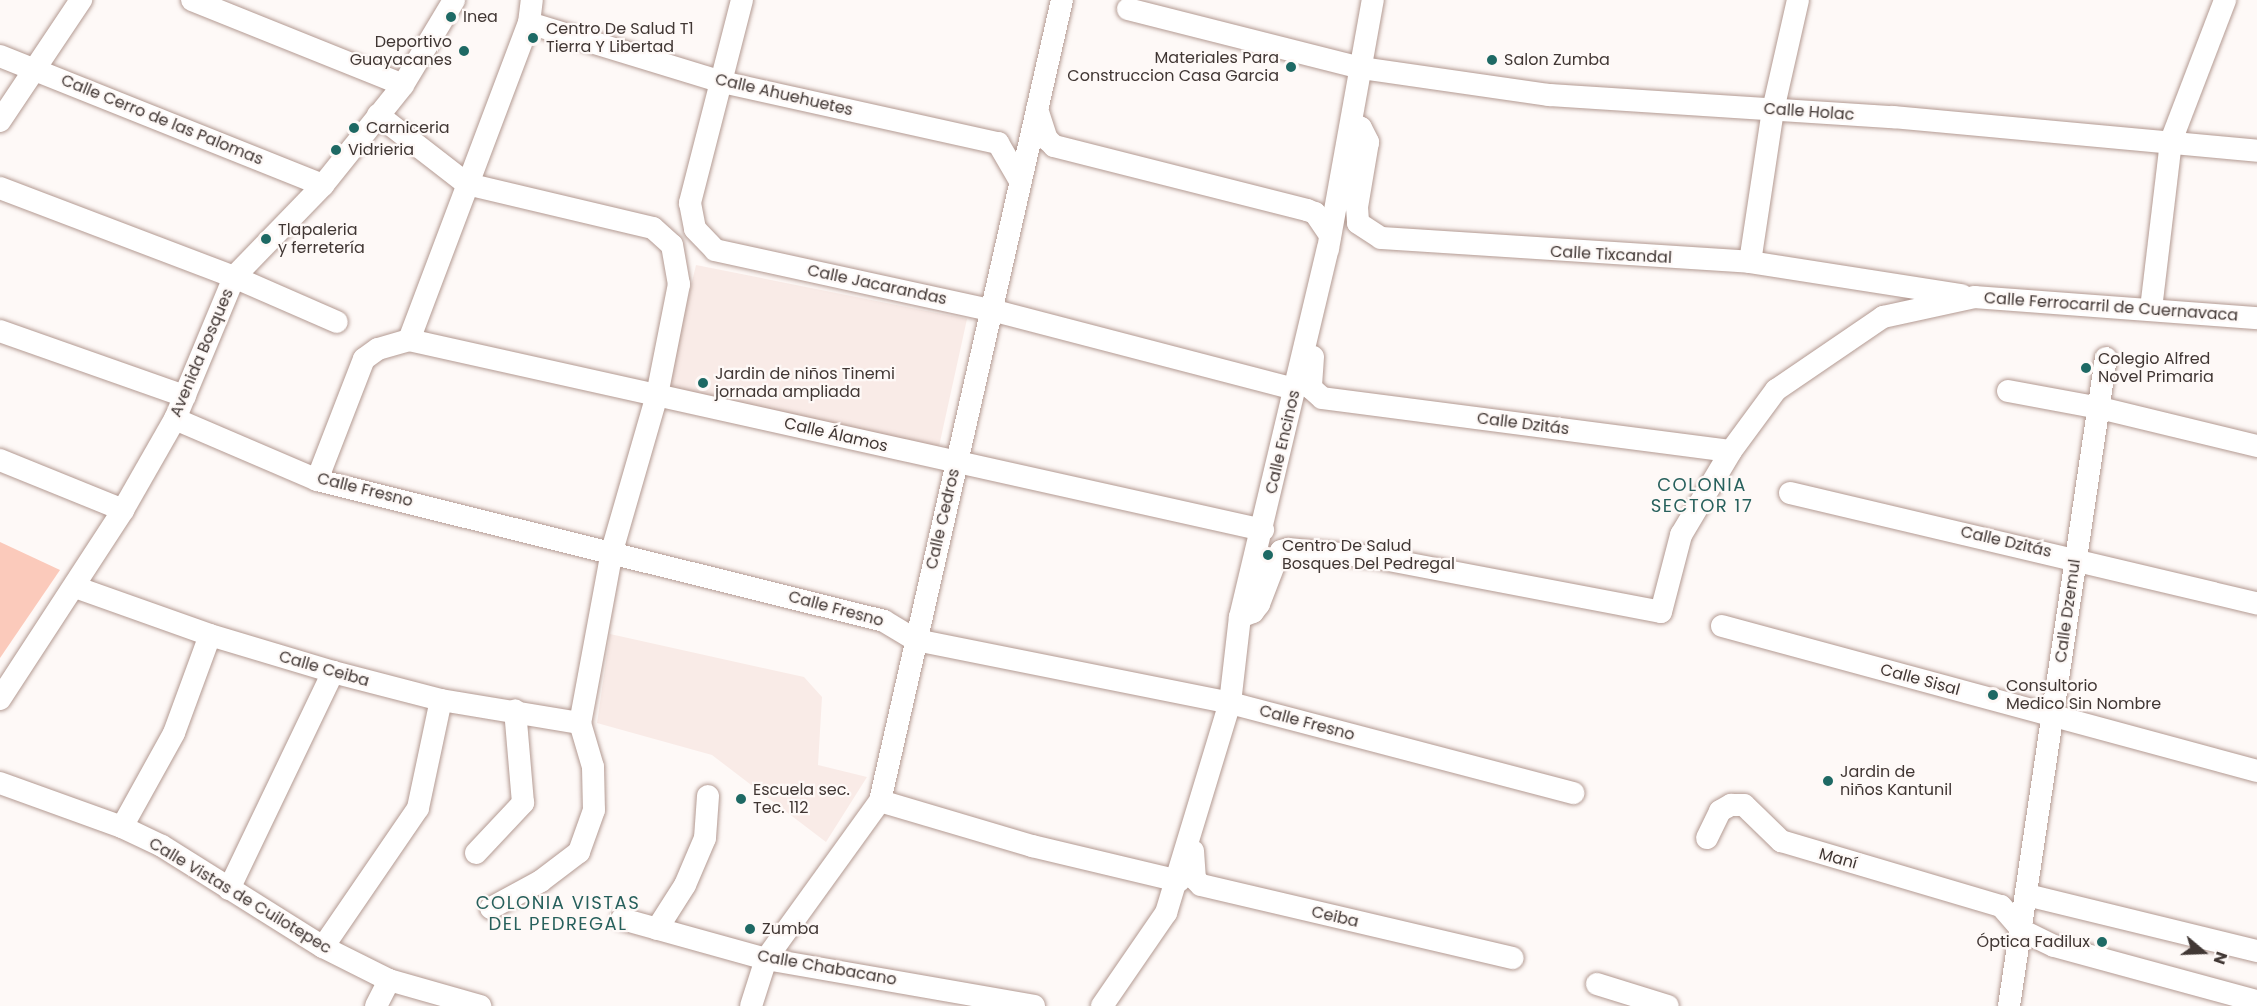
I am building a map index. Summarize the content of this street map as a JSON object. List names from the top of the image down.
{
  "streets": {
    "street": [
      "Calle Ahuehuetes",
      "Calle Holac",
      "Calle Cerro de las Palomas",
      "Calle Tixcandal",
      "Calle Jacarandas",
      "Calle Ferrocarril de Cuernavaca",
      "Avenida Bosques",
      "Calle Dzitás",
      "Calle Álamos",
      "Calle Encinos",
      "Calle Fresno",
      "Calle Cedros",
      "Calle Dzemul",
      "Calle Ceiba",
      "Calle Sisal",
      "Maní",
      "Calle Vistas de Cuilotepec",
      "Ceiba",
      "Calle Chabacano"
    ]
  },
  "crossings": [
    ["Calle Ahuehuetes", "Calle Jacarandas"],
    ["Calle Ahuehuetes", "Calle Cedros"],
    ["Calle Holac", "Calle Encinos"],
    ["Calle Cerro de las Palomas", "Avenida Bosques"],
    ["Calle Tixcandal", "Calle Ferrocarril de Cuernavaca"],
    ["Calle Tixcandal", "Calle Encinos"],
    ["Calle Jacarandas", "Calle Dzitás"],
    ["Calle Jacarandas", "Calle Encinos"],
    ["Calle Jacarandas", "Calle Cedros"],
    ["Calle Ferrocarril de Cuernavaca", "Calle Dzitás"],
    ["Calle Ferrocarril de Cuernavaca", "Calle Encinos"],
    ["Avenida Bosques", "Calle Fresno"],
    ["Avenida Bosques", "Calle Ceiba"],
    ["Calle Dzitás", "Calle Encinos"],
    ["Calle Dzitás", "Calle Dzemul"],
    ["Calle Álamos", "Calle Encinos"],
    ["Calle Álamos", "Calle Cedros"],
    ["Calle Encinos", "Calle Fresno"],
    ["Calle Encinos", "Ceiba"],
    ["Calle Fresno", "Calle Cedros"],
    ["Calle Cedros", "Calle Chabacano"],
    ["Calle Dzemul", "Calle Sisal"]
  ],
  "districts": ["COLONIA SECTOR 17", "COLONIA VISTAS DEL PEDREGAL"],
  "places": [
    "Inea",
    "Centro De Salud T1 Tierra Y Libertad",
    "Deportivo Guayacanes",
    "Salon Zumba",
    "Materiales Para Construccion Casa Garcia",
    "Carniceria",
    "Vidrieria",
    "Tlapaleria y ferretería",
    "Colegio Alfred Novel Primaria",
    "Jardin de niños Tinemi jornada ampliada",
    "Centro De Salud Bosques Del Pedregal",
    "Consultorio Medico Sin Nombre",
    "Jardin de niños Kantunil",
    "Escuela sec. Tec. 112",
    "Zumba",
    "Óptica Fadilux"
  ],
  "north": "right"
}
